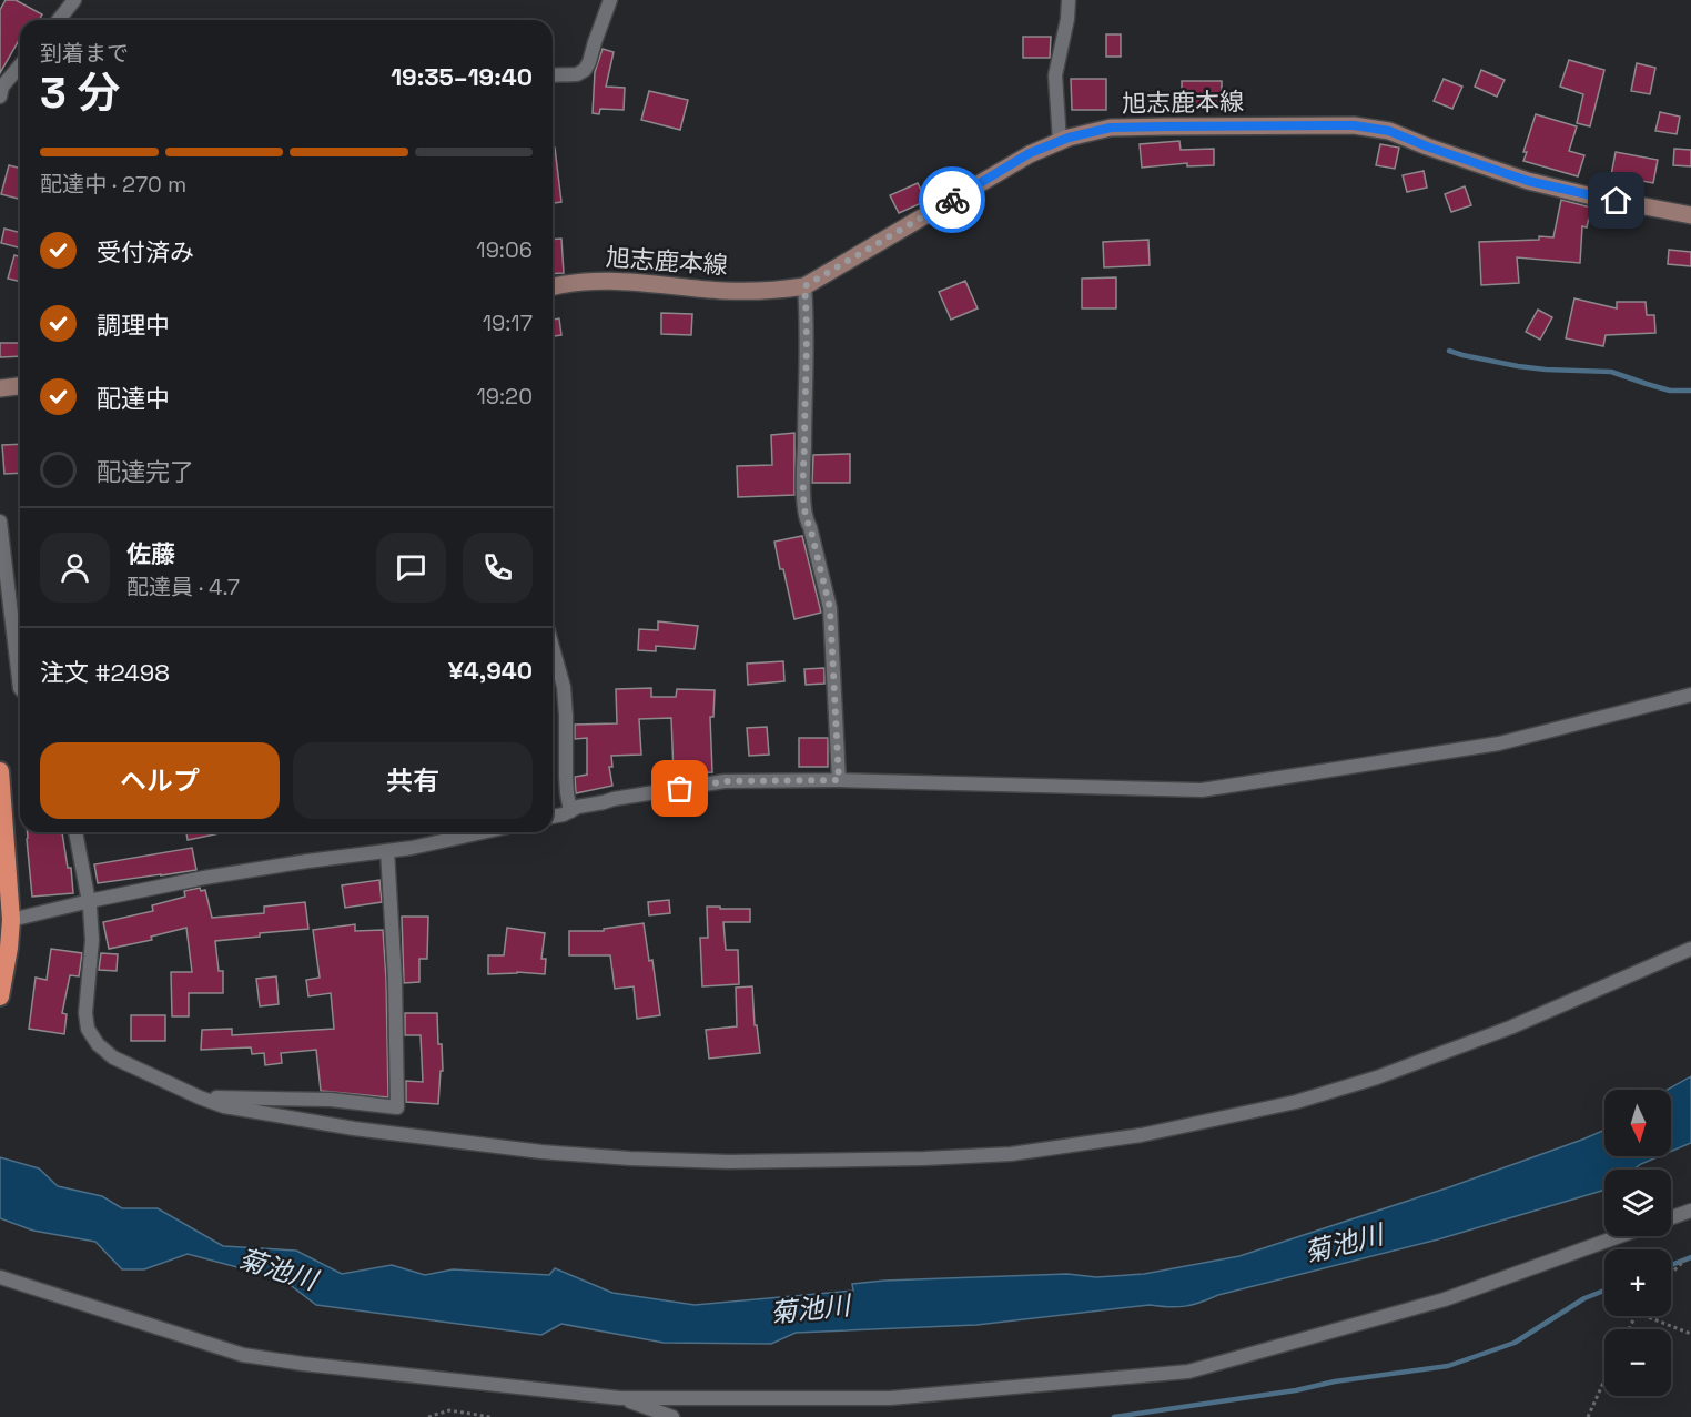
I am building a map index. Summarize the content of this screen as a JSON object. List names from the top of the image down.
{
  "streets": {
    "main road": ["旭志鹿本線"]
  },
  "water": ["菊池川"],
  "north": "bottom",
  "page": {
    "heading": ["3 分", "到着まで", "19:35–19:40"],
    "panel": [
      "佐藤",
      "配達員 · 4.7",
      "注文 #2498",
      "¥4,940"
    ],
    "bar": "配達中 · 270 m",
    "list": [
      ["受付済み", "19:06"],
      ["調理中", "19:17"],
      ["配達中", "19:20"],
      "配達完了"
    ],
    "buttons": ["ヘルプ", "共有"],
    "map_buttons": ["+", "−"]
  }
}
